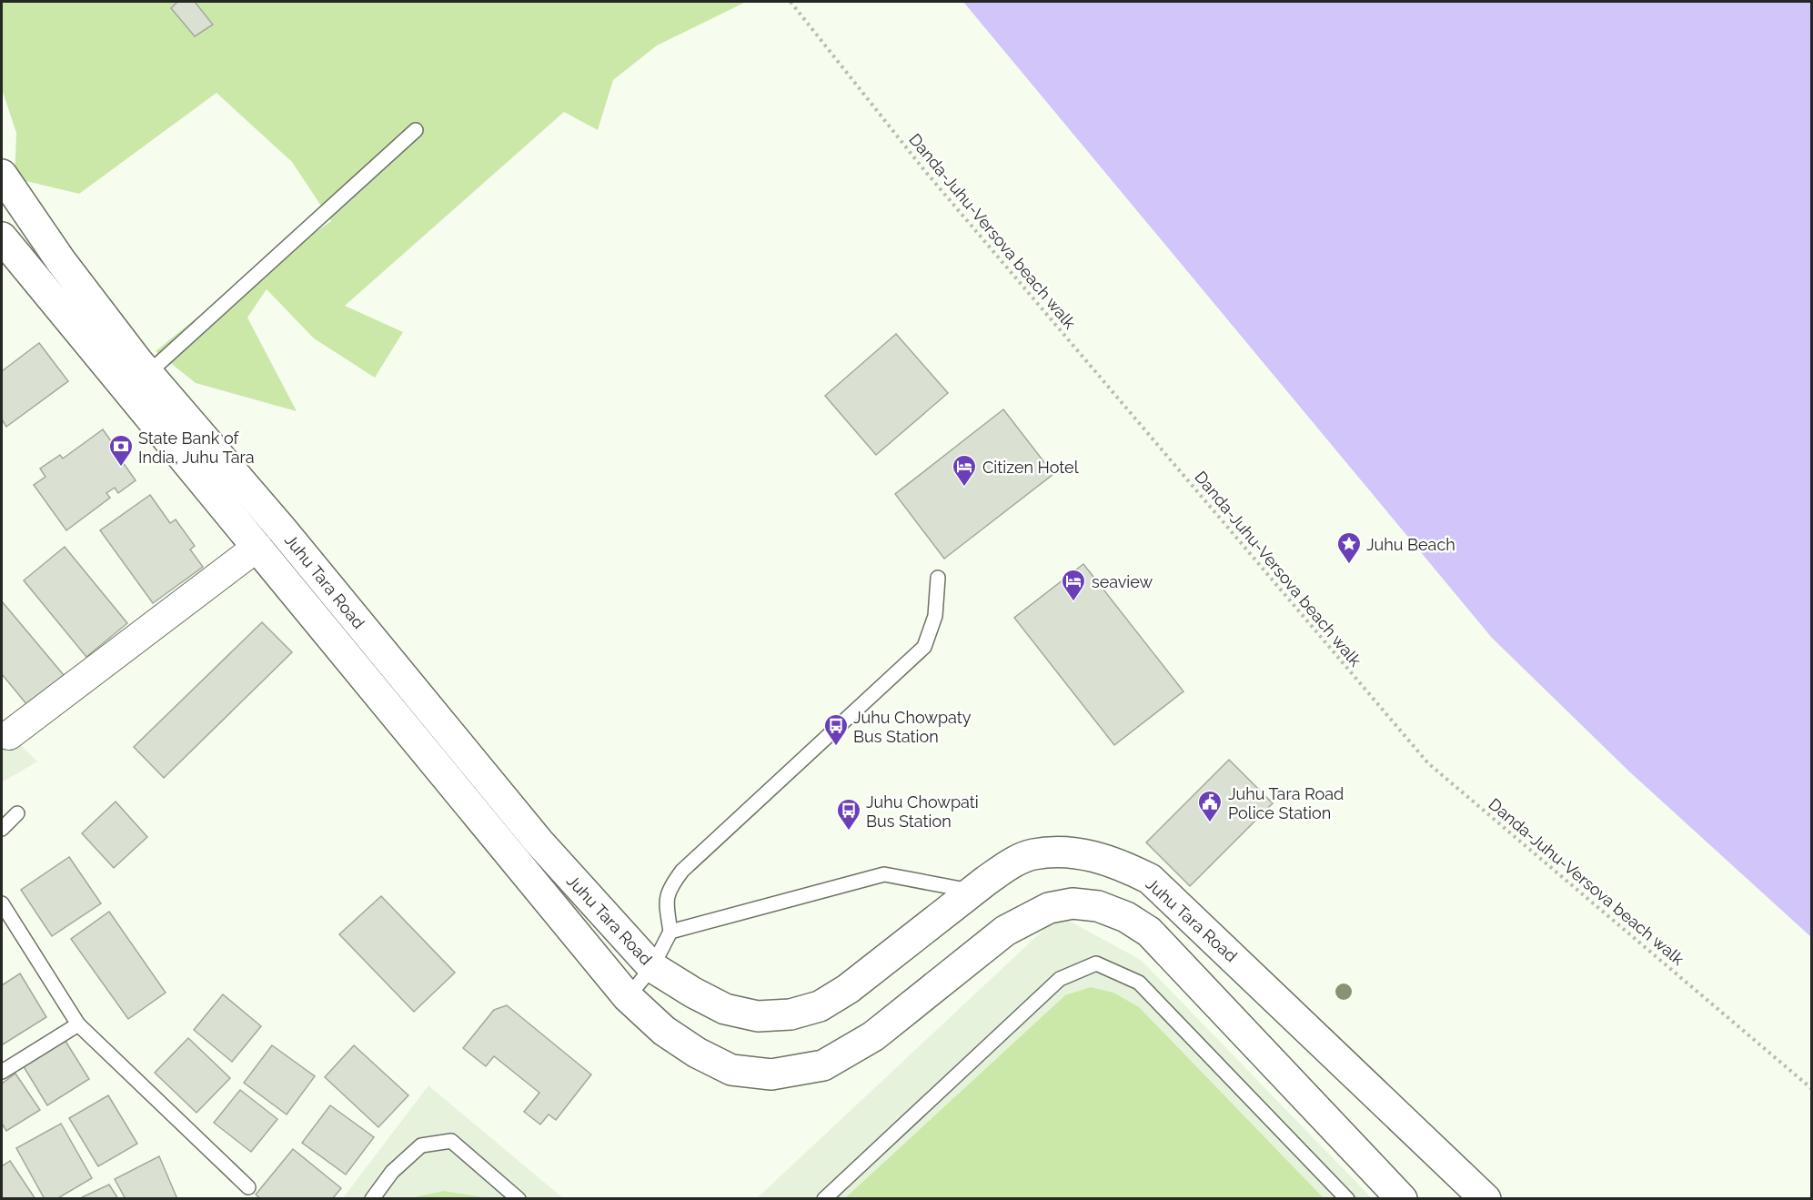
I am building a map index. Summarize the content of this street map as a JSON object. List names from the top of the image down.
{
  "streets": {
    "main road": ["Juhu Tara Road"],
    "path": ["Danda-Juhu-Versova beach walk"]
  },
  "places": {
    "bank": ["State Bank of India, Juhu Tara"],
    "hotel": ["Citizen Hotel", "seaview"],
    "place": ["Juhu Beach"],
    "bus stop": ["Juhu Chowpaty Bus Station", "Juhu Chowpati Bus Station"],
    "public building": ["Juhu Tara Road Police Station"]
  }
}
